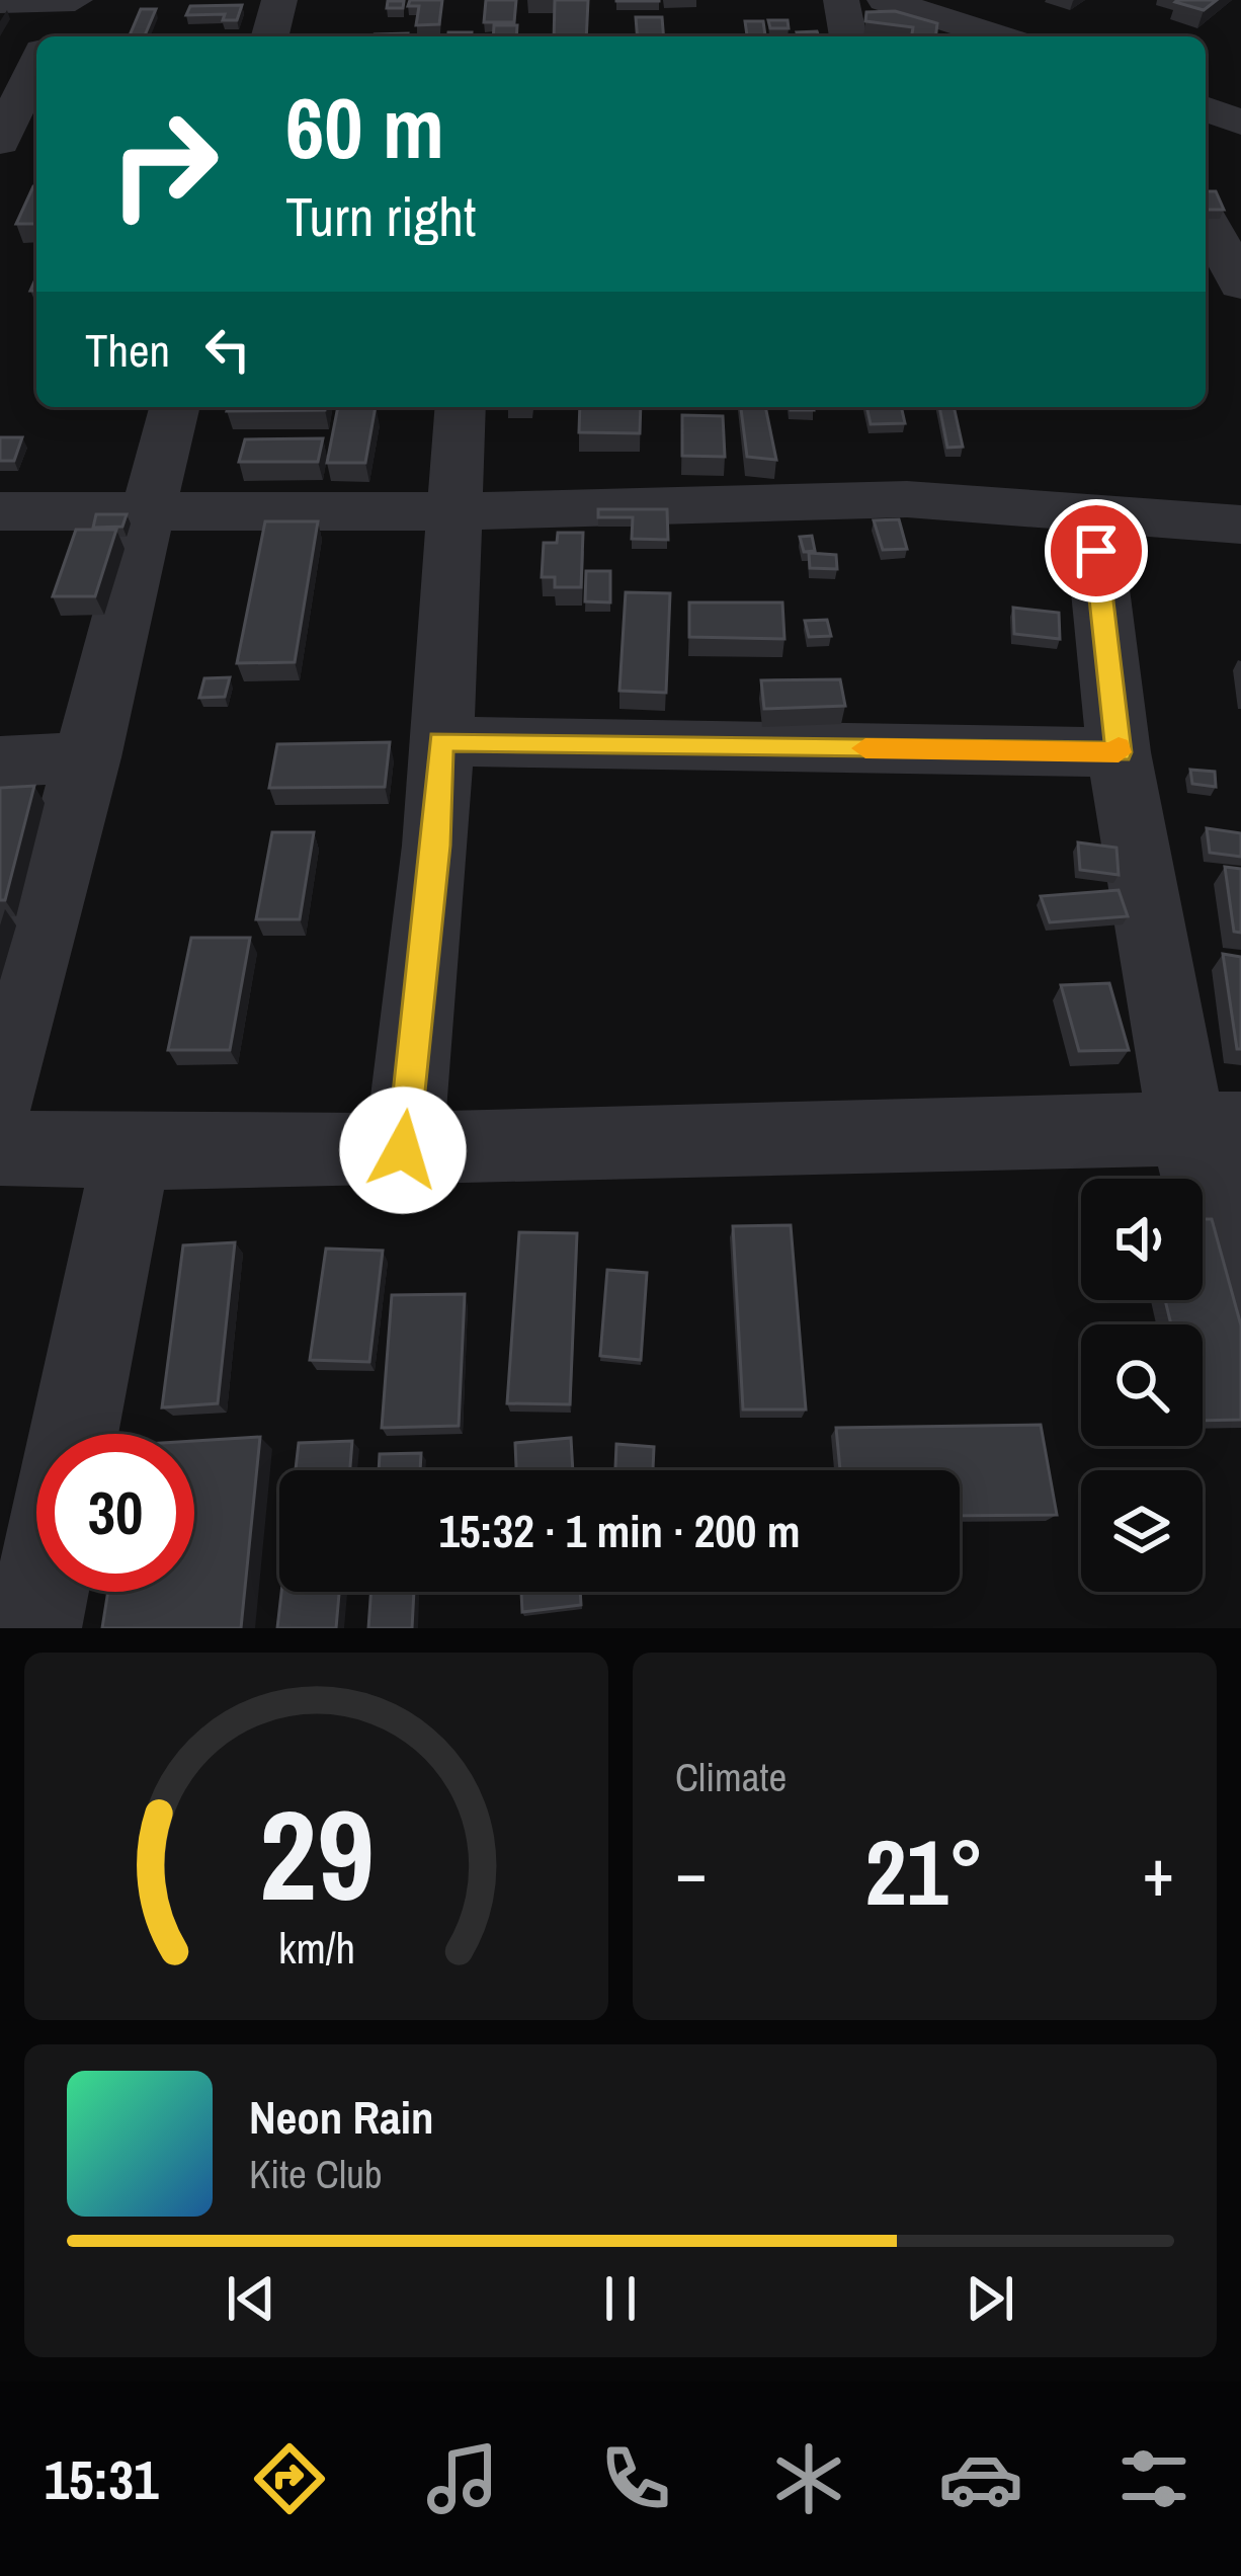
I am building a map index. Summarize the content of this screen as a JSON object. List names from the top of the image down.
{
  "page": {
    "turn": ["60 m", "Turn right"],
    "then": "Then",
    "limit": "30",
    "trip": "15:32 · 1 min · 200 m",
    "tile": "Climate",
    "heat": ["−", "21°", "+"],
    "song": ["Neon Rain", "Kite Club"],
    "tabs": "15:31",
    "gauge": ["29", "km/h"]
  }
}
